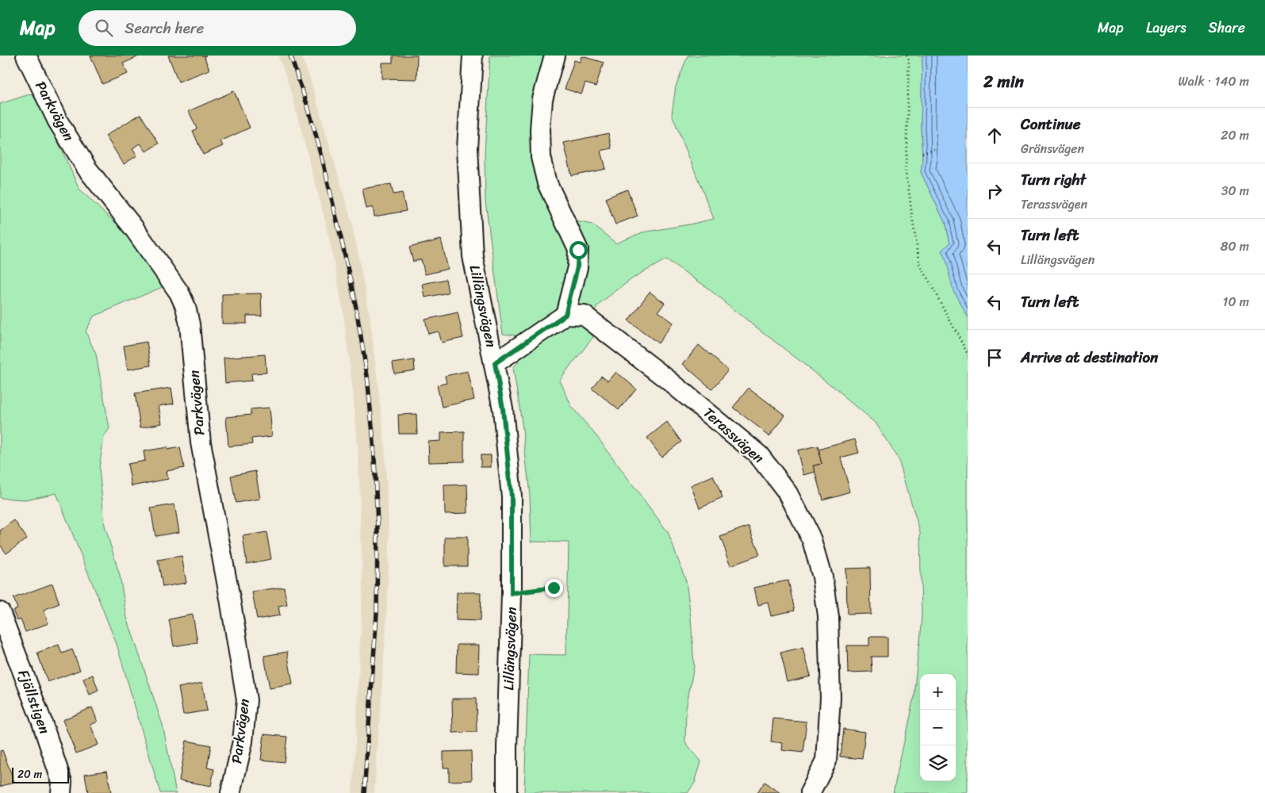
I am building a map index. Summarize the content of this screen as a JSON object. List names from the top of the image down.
{
  "streets": {
    "street": [
      "Parkvägen",
      "Lillängsvägen",
      "Terassvägen",
      "Fjällstigen"
    ]
  },
  "scale_bar": "20 m",
  "page": {
    "header": "Map",
    "search": "Search here",
    "nav": ["Map", "Layers", "Share"],
    "heading": ["2 min", "Walk · 140 m"],
    "list": [
      ["Continue", "Gränsvägen", "20 m"],
      ["Turn right", "Terassvägen", "30 m"],
      ["Turn left", "Lillängsvägen", "80 m"],
      ["Turn left", "10 m"],
      "Arrive at destination"
    ],
    "map_buttons": ["+", "−"],
    "scale": "20 m"
  }
}
